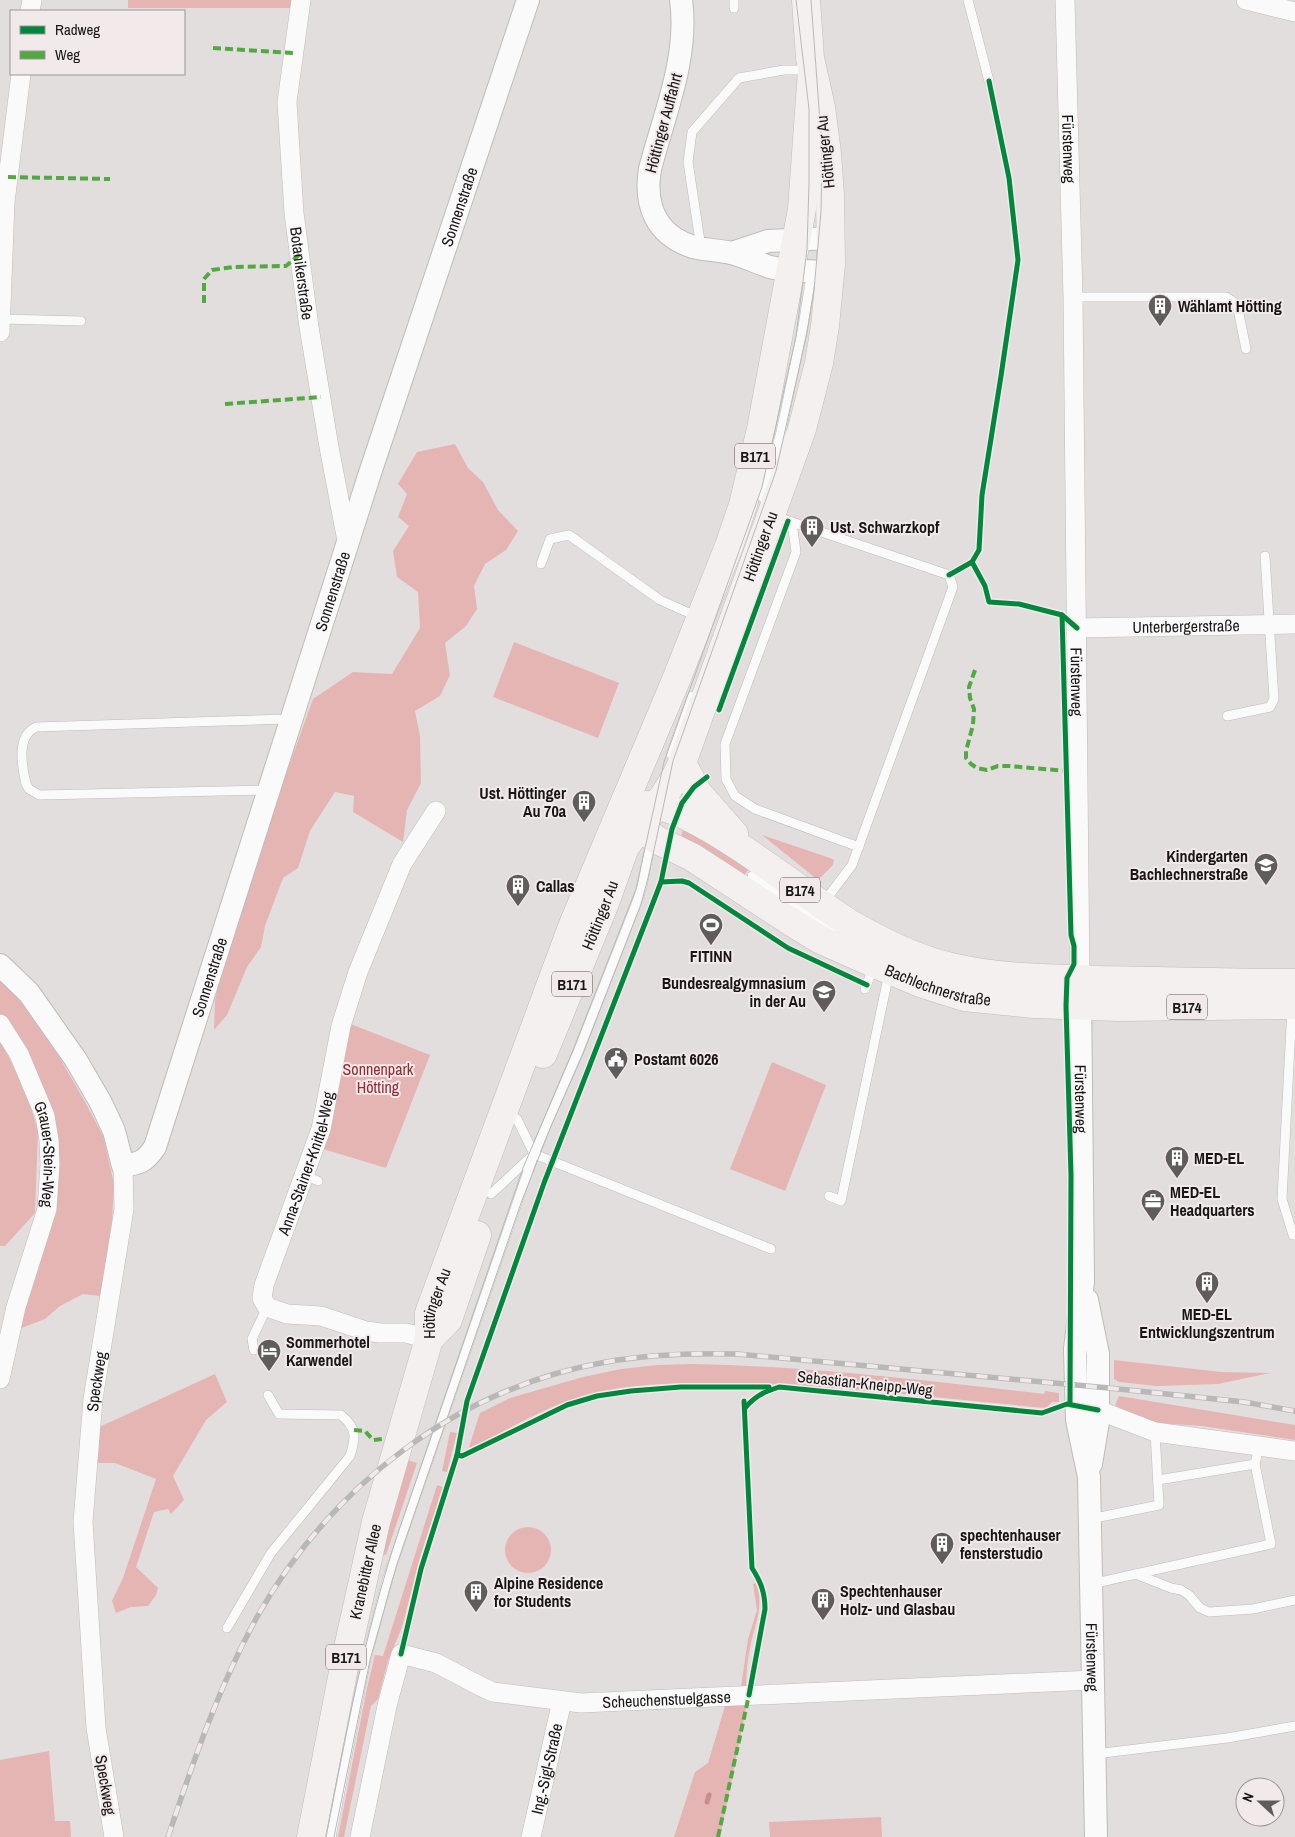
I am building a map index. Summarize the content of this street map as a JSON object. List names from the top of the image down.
{
  "streets": {
    "main road": [
      "Höttinger Au",
      "B171",
      "B174",
      "Bachlechnerstraße",
      "Kranebitter Allee"
    ],
    "street": [
      "Höttinger Auffahrt",
      "Fürstenweg",
      "Sonnenstraße",
      "Botanikerstraße",
      "Unterbergerstraße",
      "Grauer-Stein-Weg",
      "Anna-Stainer-Knittel-Weg",
      "Speckweg",
      "Scheuchenstuelgasse",
      "Ing.-Sigl-Straße"
    ],
    "cycle path": ["Sebastian-Kneipp-Weg"]
  },
  "crossings": [
    ["Höttinger Auffahrt", "Höttinger Au"],
    ["Fürstenweg", "Unterbergerstraße"],
    ["Fürstenweg", "Bachlechnerstraße"],
    ["Fürstenweg", "Scheuchenstuelgasse"],
    ["Höttinger Au", "Bachlechnerstraße"],
    ["Höttinger Au", "Kranebitter Allee"],
    ["Sonnenstraße", "Botanikerstraße"],
    ["Sonnenstraße", "Speckweg"],
    ["Scheuchenstuelgasse", "Ing.-Sigl-Straße"]
  ],
  "parks": ["Sonnenpark Hötting"],
  "places": {
    "building": [
      "Wählamt Hötting",
      "Ust. Schwarzkopf",
      "Ust. Höttinger Au 70a",
      "Callas",
      "MED-EL",
      "MED-EL Entwicklungszentrum",
      "spechtenhauser fensterstudio",
      "Alpine Residence for Students",
      "Spechtenhauser Holz- und Glasbau"
    ],
    "school or university": ["Kindergarten Bachlechnerstraße", "Bundesrealgymnasium in der Au"],
    "sports": ["FITINN"],
    "public building": ["Postamt 6026"],
    "office": ["MED-EL Headquarters"],
    "hotel": ["Sommerhotel Karwendel"]
  },
  "legend": ["Radweg", "Weg"],
  "north": "left"
}
